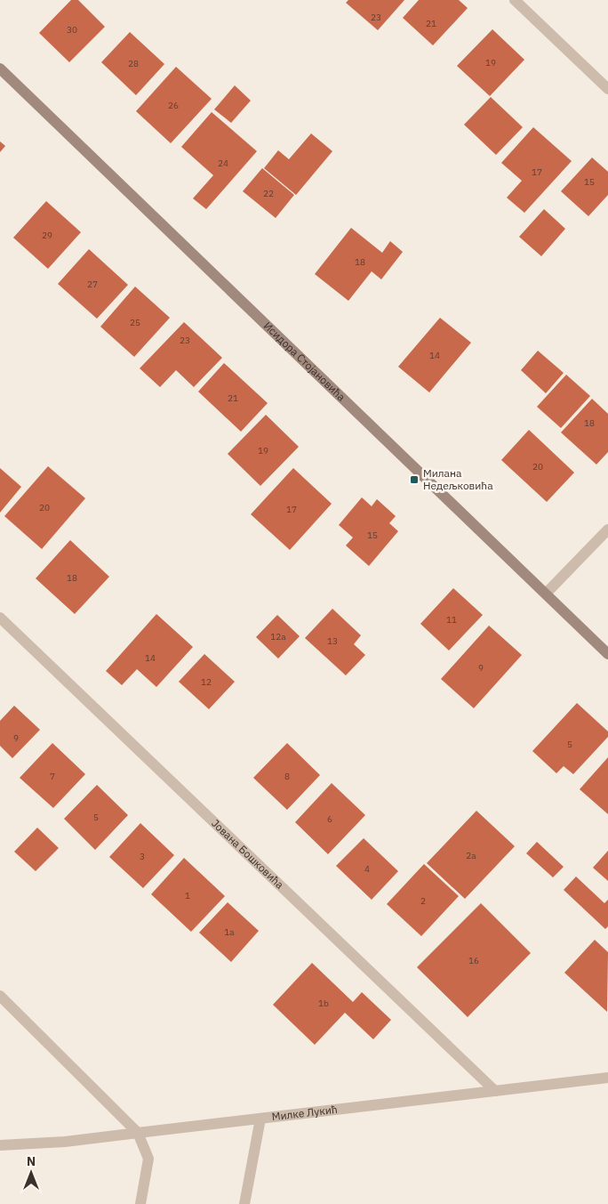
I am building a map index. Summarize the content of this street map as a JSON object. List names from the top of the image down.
{
  "streets": {
    "street": ["Исидора Стојановића", "Јована Бошковића", "Милке Лукић"]
  },
  "crossings": [
    ["Јована Бошковића", "Милке Лукић"]
  ],
  "places": {
    "transit": ["Милана Недељковића"]
  },
  "house_numbers": [
    "23",
    "21",
    "30",
    "19",
    "28",
    "26",
    "24",
    "17",
    "15",
    "22",
    "29",
    "18",
    "27",
    "25",
    "23",
    "14",
    "21",
    "18",
    "19",
    "20",
    "20",
    "17",
    "15",
    "18",
    "11",
    "12a",
    "13",
    "14",
    "9",
    "12",
    "9",
    "5",
    "7",
    "8",
    "5",
    "6",
    "2a",
    "3",
    "4",
    "1",
    "2",
    "1a",
    "16",
    "1b"
  ],
  "north": "top"
}
